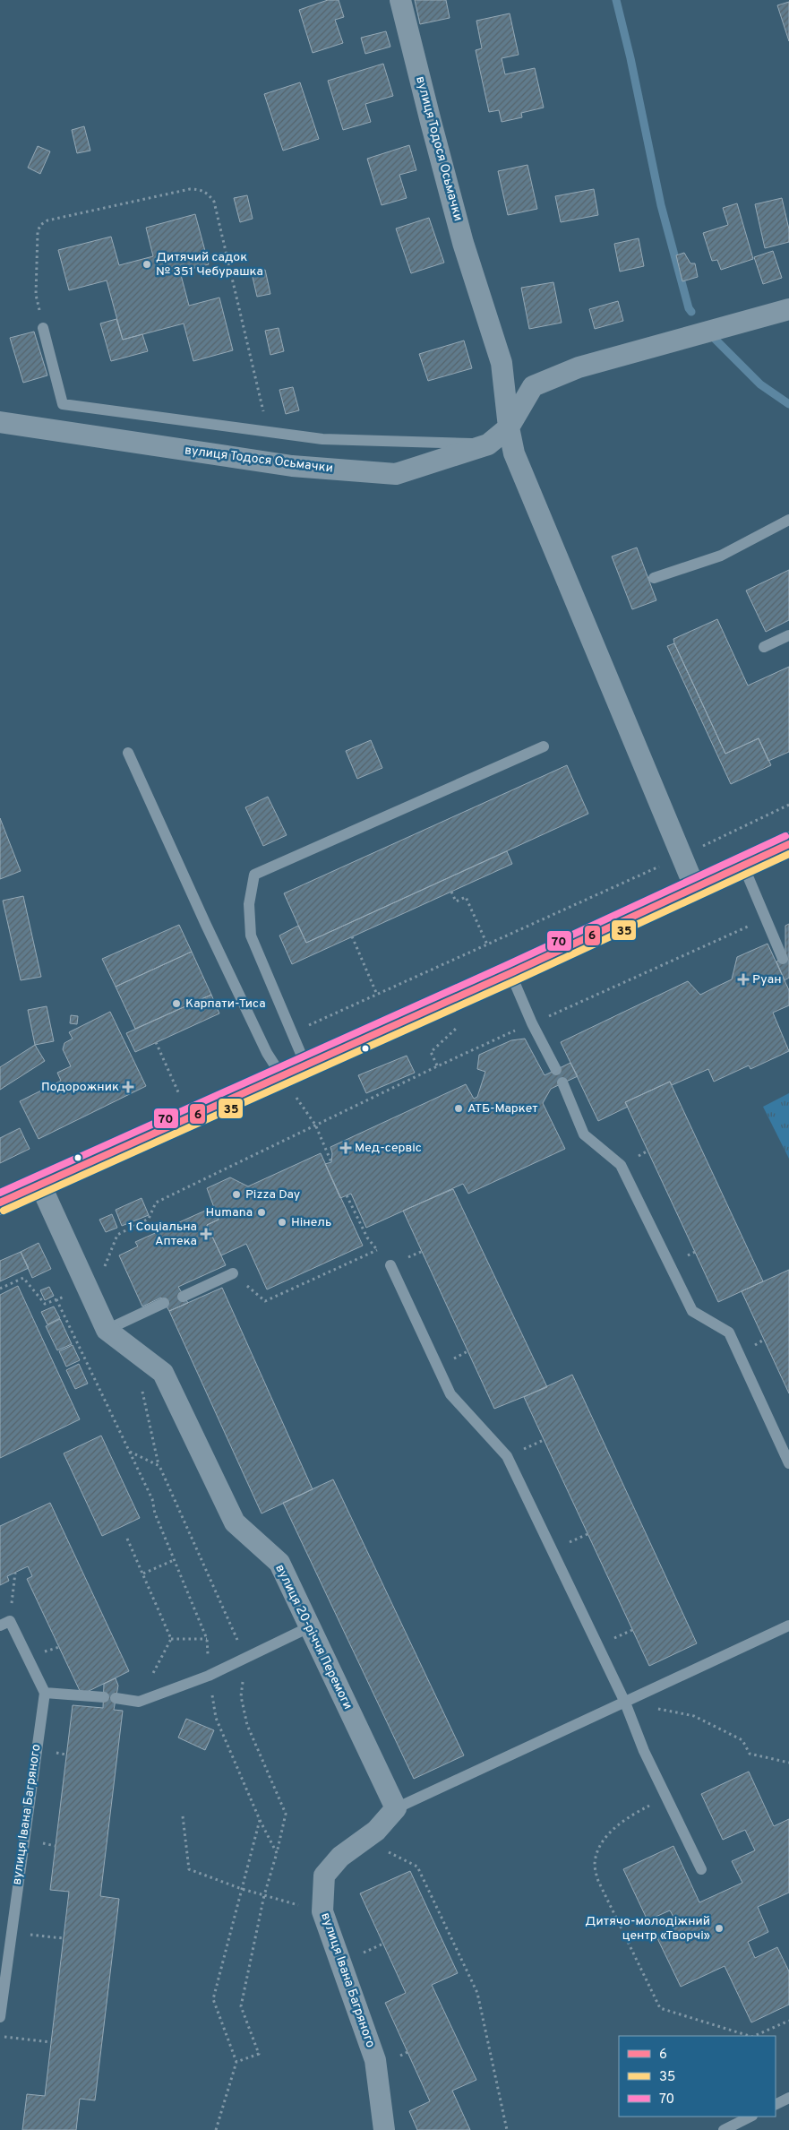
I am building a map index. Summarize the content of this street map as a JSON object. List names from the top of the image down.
{
  "streets": {
    "street": ["вулиця Тодося Осьмачки", "вулиця 20-річчя Перемоги", "вулиця Івана Багряного"]
  },
  "crossings": [
    ["вулиця 20-річчя Перемоги", "вулиця Івана Багряного"]
  ],
  "places": {
    "other": [
      "Дитячий садок № 351 Чебурашка",
      "Карпати-Тиса",
      "АТБ-Маркет",
      "Pizza Day",
      "Humana",
      "Нінель",
      "Дитячо-молодіжний центр «Творчі»"
    ],
    "health": [
      "Руан",
      "Подорожник",
      "Мед-сервіс",
      "1 Соціальна Аптека"
    ]
  },
  "lines": ["transit line 70", "transit line 6", "transit line 35"],
  "legend": ["6", "35", "70"]
}
